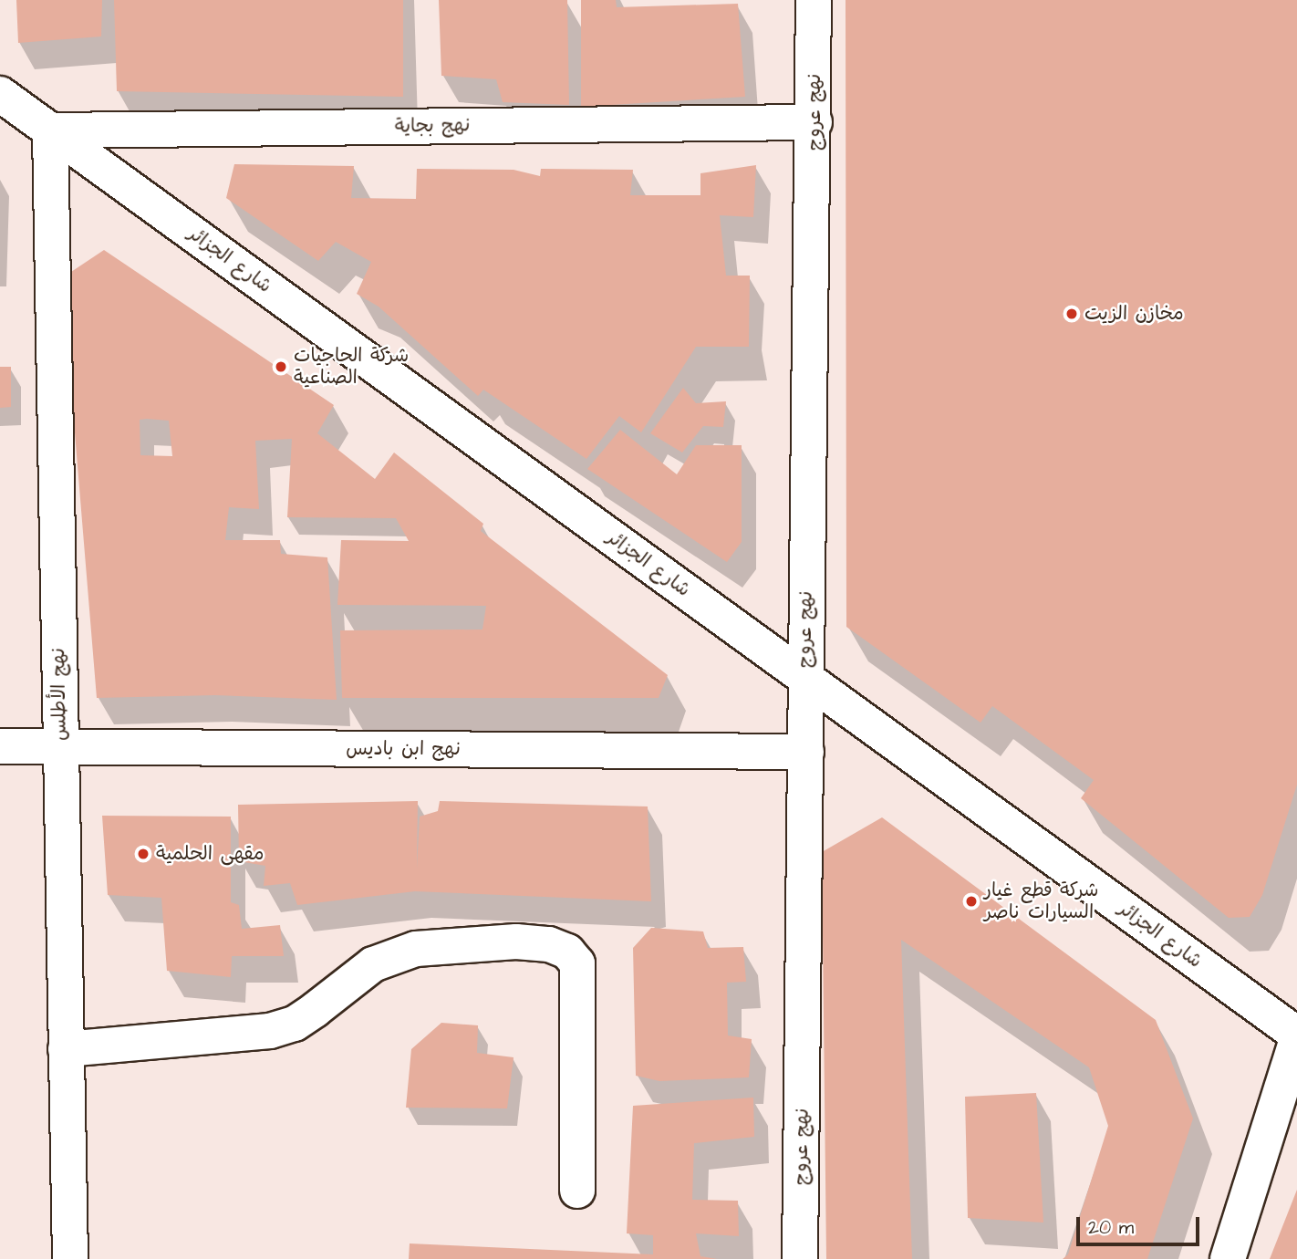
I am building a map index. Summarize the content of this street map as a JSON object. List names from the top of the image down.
{
  "streets": {
    "street": [
      "نهج عروج",
      "نهج بجاية",
      "شارع الجزائر",
      "نهج الأطلس",
      "نهج ابن باديس"
    ]
  },
  "crossings": [
    ["نهج عروج", "نهج بجاية"],
    ["نهج عروج", "شارع الجزائر"],
    ["نهج عروج", "نهج ابن باديس"],
    ["نهج بجاية", "شارع الجزائر"],
    ["نهج بجاية", "نهج الأطلس"],
    ["شارع الجزائر", "نهج الأطلس"],
    ["نهج الأطلس", "نهج ابن باديس"]
  ],
  "places": [
    "مخازن الزيت",
    "شركة الحاجيات الصناعية",
    "مقهى الحلمية",
    "شركة قطع غيار السيارات ناصر"
  ],
  "scale_bar": "20 m"
}
